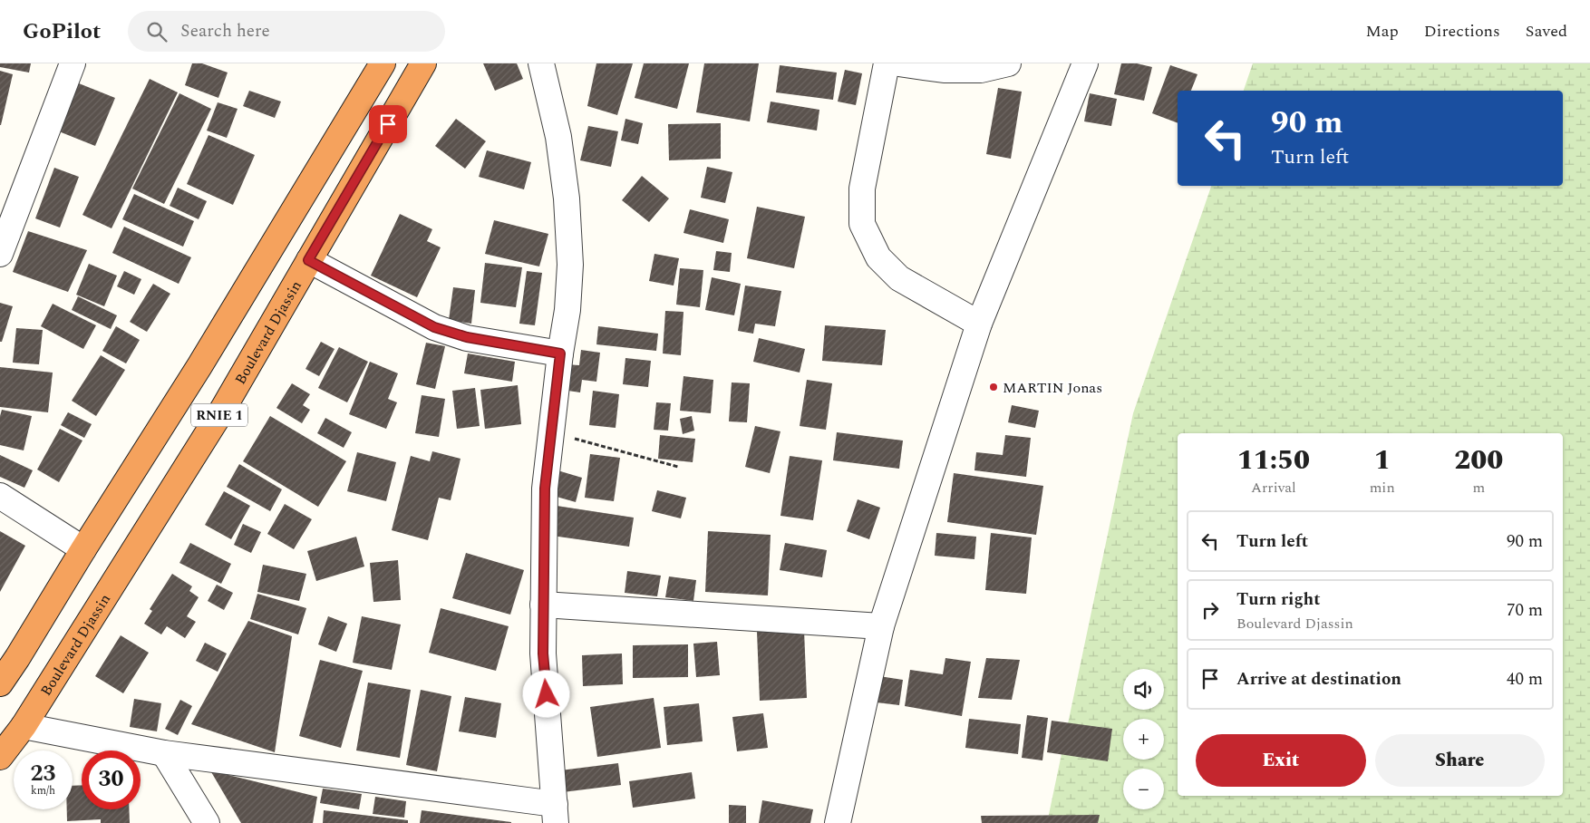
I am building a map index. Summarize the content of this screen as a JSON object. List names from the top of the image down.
{
  "streets": {
    "highway": ["Boulevard Djassin", "RNIE 1"]
  },
  "places": ["MARTIN Jonas"],
  "page": {
    "header": "GoPilot",
    "search": "Search here",
    "nav": ["Map", "Directions", "Saved"],
    "turn": ["90 m", "Turn left"],
    "eta": [
      "11:50",
      "Arrival",
      "1",
      "min",
      "200",
      "m"
    ],
    "list": [
      {
        "name": "Turn left",
        "value": "90 m"
      },
      {
        "name": "Turn right",
        "note": "Boulevard Djassin",
        "value": "70 m"
      },
      {
        "name": "Arrive at destination",
        "value": "40 m"
      }
    ],
    "map_buttons": ["+", "−"],
    "buttons": ["Exit", "Share"],
    "speed": "23 km/h",
    "limit": "30"
  }
}
